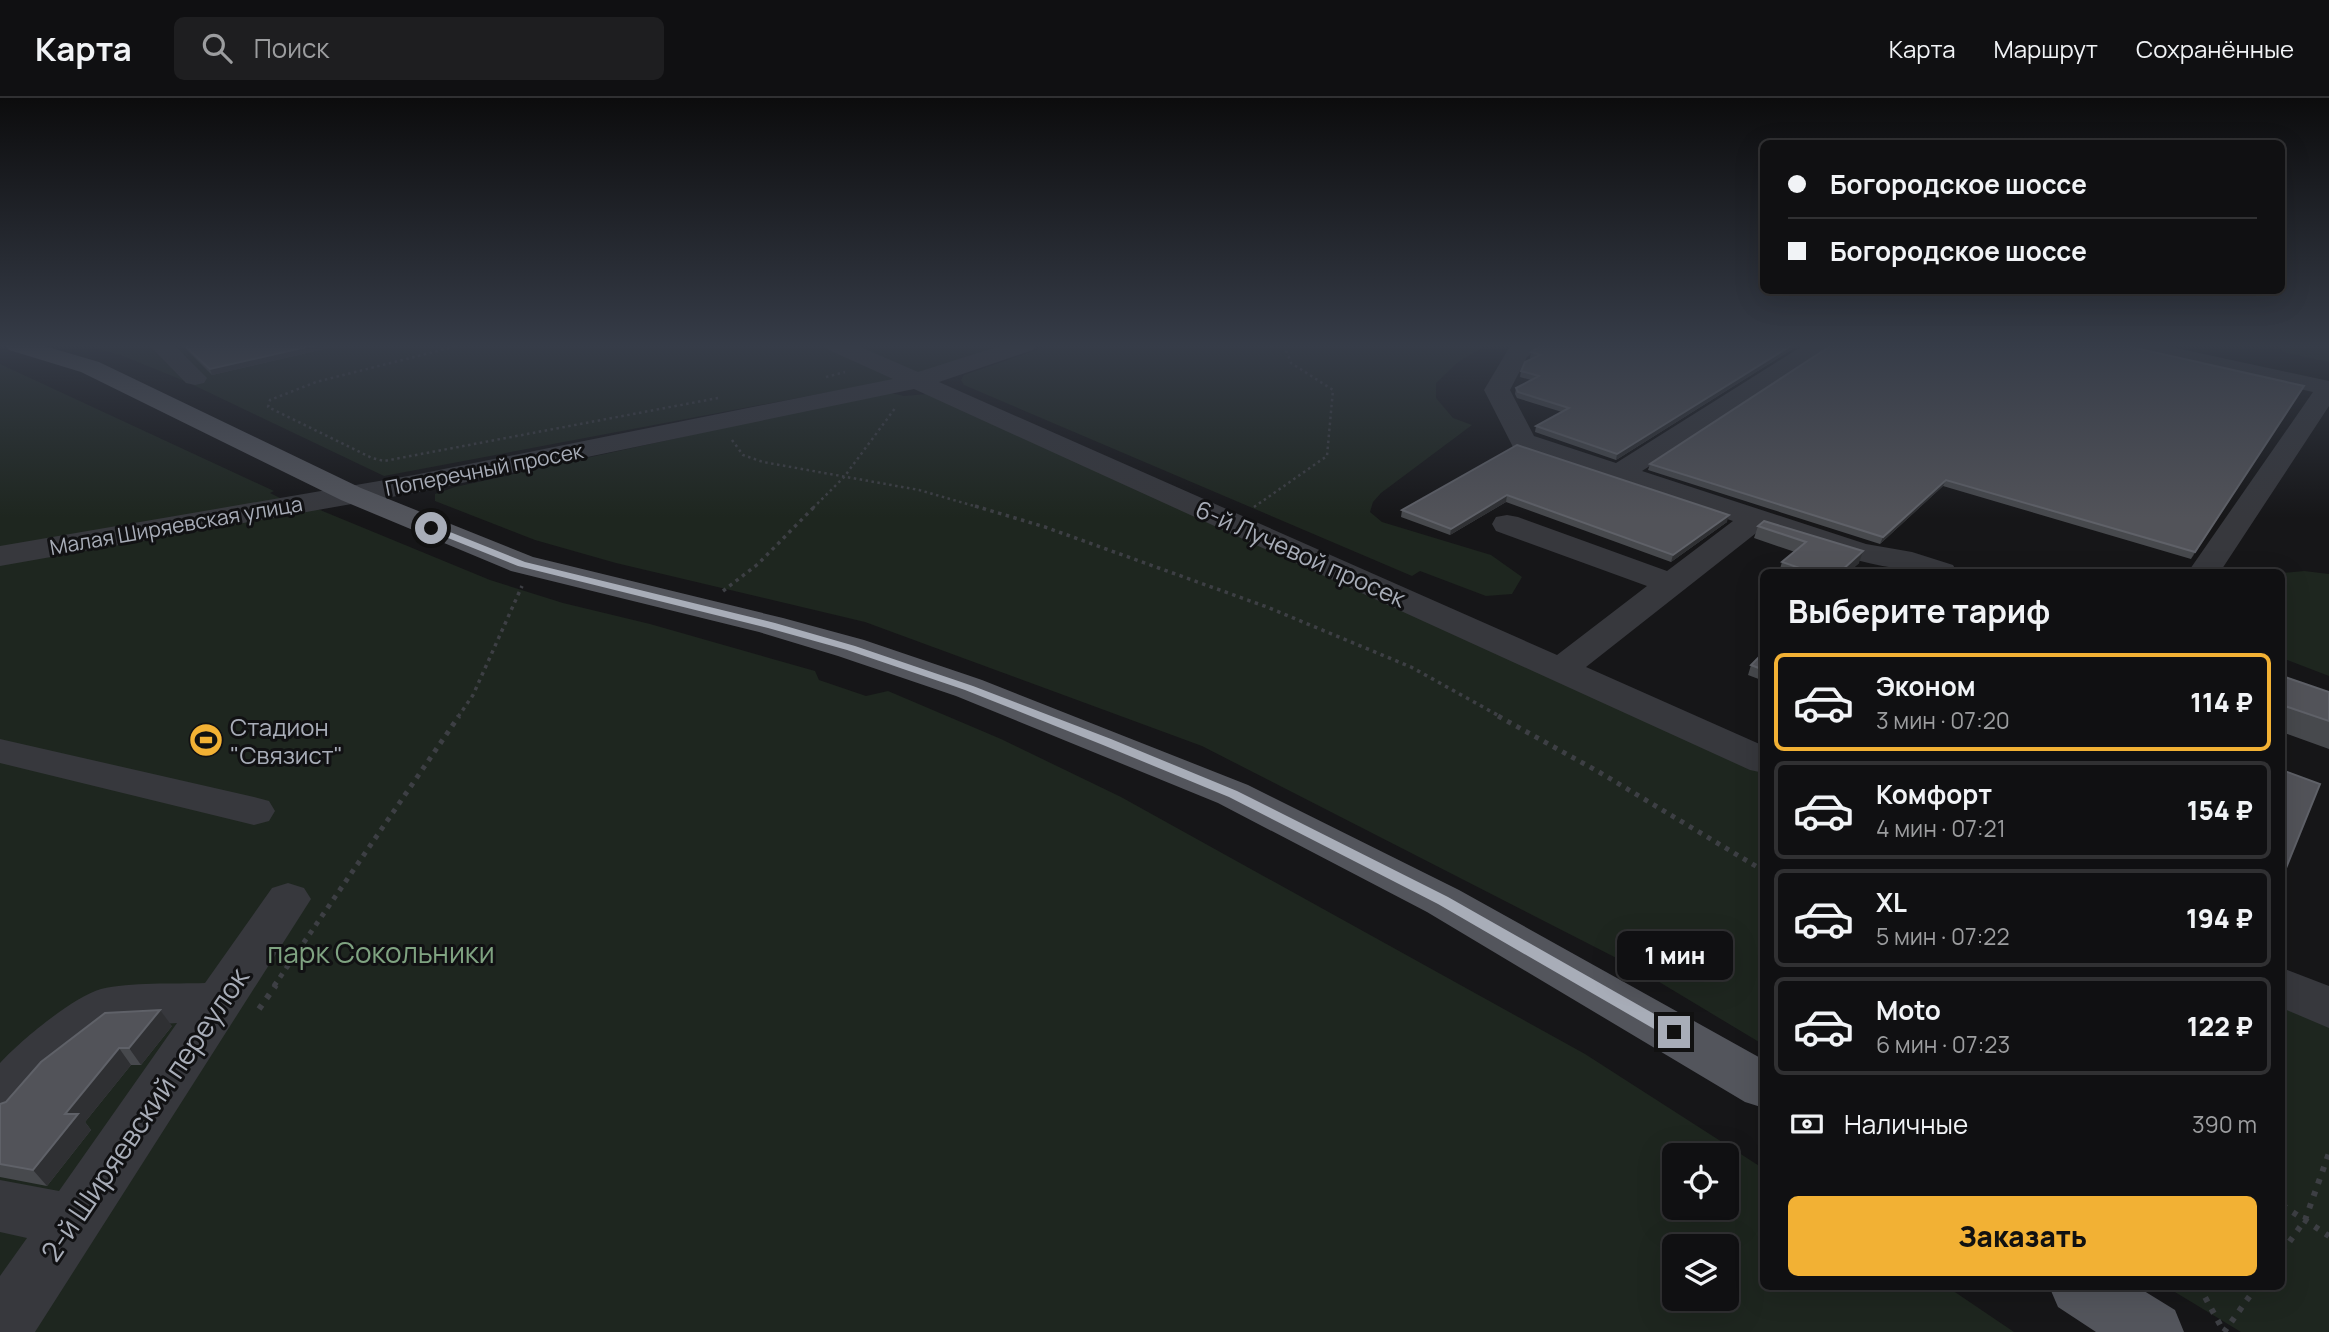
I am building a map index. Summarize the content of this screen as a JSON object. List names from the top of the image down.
{
  "streets": {
    "street": [
      "Поперечный просек",
      "Малая Ширяевская улица",
      "6-й Лучевой просек",
      "2-й Ширяевский переулок"
    ]
  },
  "crossings": [
    ["Поперечный просек", "Малая Ширяевская улица"]
  ],
  "parks": ["парк Сокольники"],
  "places": {
    "sports": ["Стадион \"Связист\""]
  },
  "page": {
    "header": "Карта",
    "search": "Поиск",
    "nav": ["Карта", "Маршрут", "Сохранённые"],
    "banner": ["Богородское шоссе", "Богородское шоссе"],
    "heading": "Выберите тариф",
    "list": [
      {
        "name": "Эконом",
        "note": "3 мин · 07:20",
        "value": "114 ₽"
      },
      {
        "name": "Комфорт",
        "note": "4 мин · 07:21",
        "value": "154 ₽"
      },
      {
        "name": "XL",
        "note": "5 мин · 07:22",
        "value": "194 ₽"
      },
      {
        "name": "Moto",
        "note": "6 мин · 07:23",
        "value": "122 ₽"
      }
    ],
    "bubble": "1 мин",
    "pay": ["Наличные", "390 m"],
    "buttons": "Заказать"
  }
}
